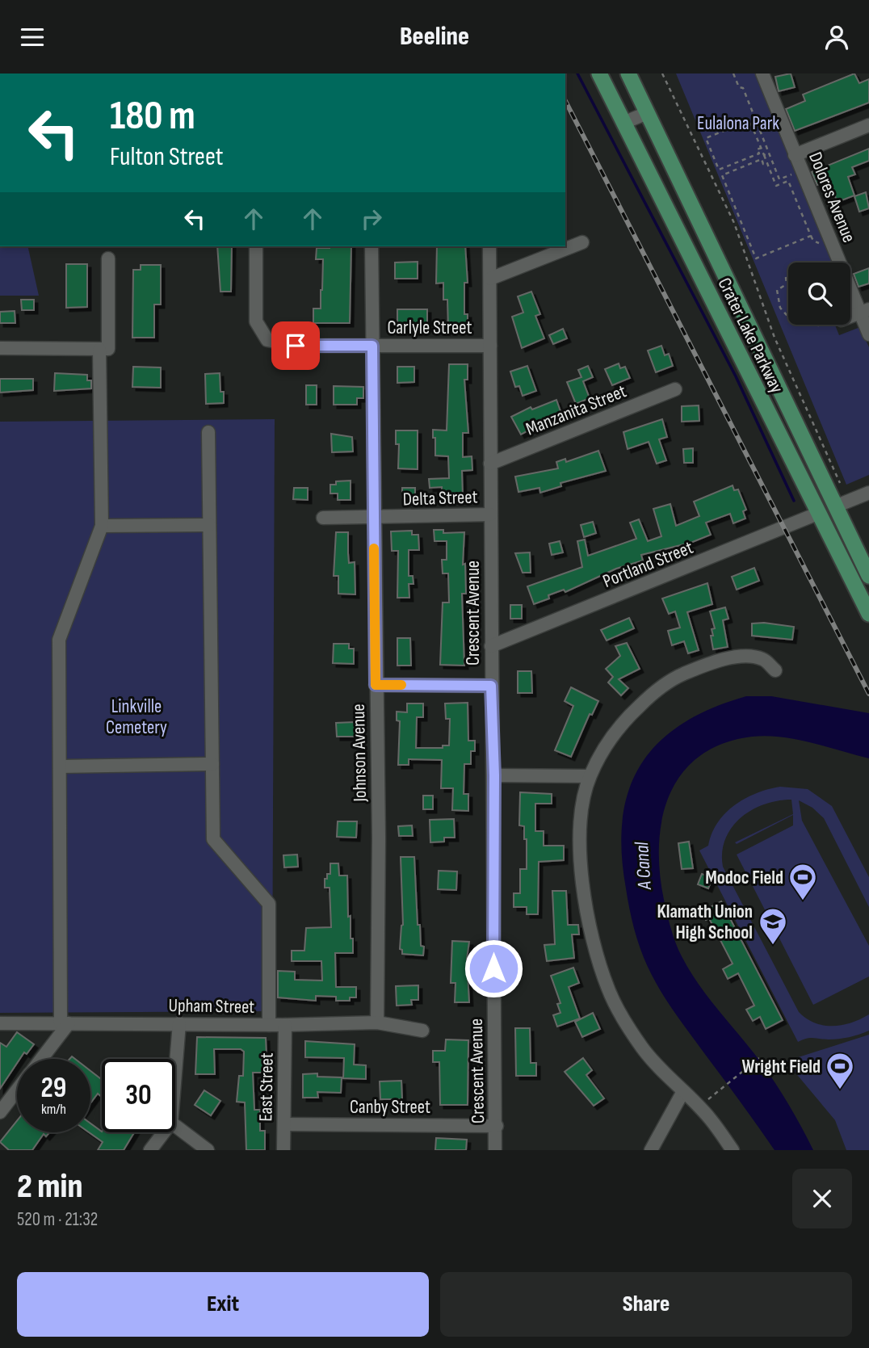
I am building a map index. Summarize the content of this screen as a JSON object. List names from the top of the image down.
{
  "streets": {
    "main road": ["Crater Lake Parkway"],
    "street": [
      "Dolores Avenue",
      "Carlyle Street",
      "Manzanita Street",
      "Delta Street",
      "Portland Street",
      "Crescent Avenue",
      "Johnson Avenue",
      "Upham Street",
      "East Street",
      "Canby Street"
    ]
  },
  "crossings": [
    ["Carlyle Street", "Crescent Avenue"],
    ["Carlyle Street", "Johnson Avenue"],
    ["Crater Lake Parkway", "Portland Street"],
    ["Manzanita Street", "Crescent Avenue"],
    ["Delta Street", "Crescent Avenue"],
    ["Delta Street", "Johnson Avenue"],
    ["Portland Street", "Crescent Avenue"],
    ["Crescent Avenue", "Canby Street"],
    ["Johnson Avenue", "Upham Street"],
    ["Upham Street", "East Street"],
    ["East Street", "Canby Street"]
  ],
  "water": ["A Canal"],
  "parks": ["Eulalona Park", "Linkville Cemetery"],
  "places": {
    "sports": ["Modoc Field", "Wright Field"],
    "school or university": ["Klamath Union High School"]
  },
  "page": {
    "header": "Beeline",
    "turn": ["180 m", "Fulton Street"],
    "speed": "29 km/h",
    "limit": "30",
    "heading": ["2 min", "520 m · 21:32"],
    "buttons": ["Exit", "Share"]
  }
}
